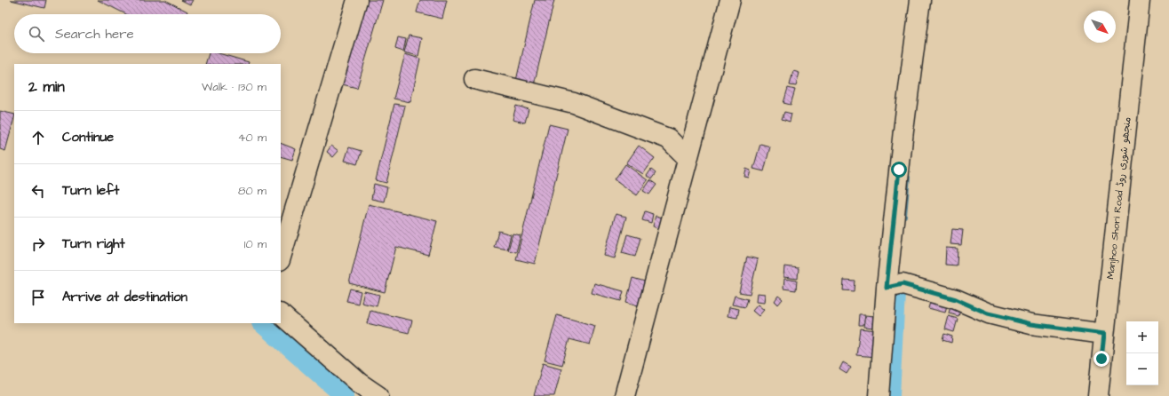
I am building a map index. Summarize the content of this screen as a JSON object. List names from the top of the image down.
{
  "streets": {
    "street": ["Manjhoo Shori Road منجھو شوری روڈ"]
  },
  "north": "bottom right",
  "page": {
    "search": "Search here",
    "heading": ["2 min", "Walk · 130 m"],
    "list": [
      ["Continue", "40 m"],
      ["Turn left", "80 m"],
      ["Turn right", "10 m"],
      "Arrive at destination"
    ],
    "map_buttons": ["+", "−"]
  }
}
